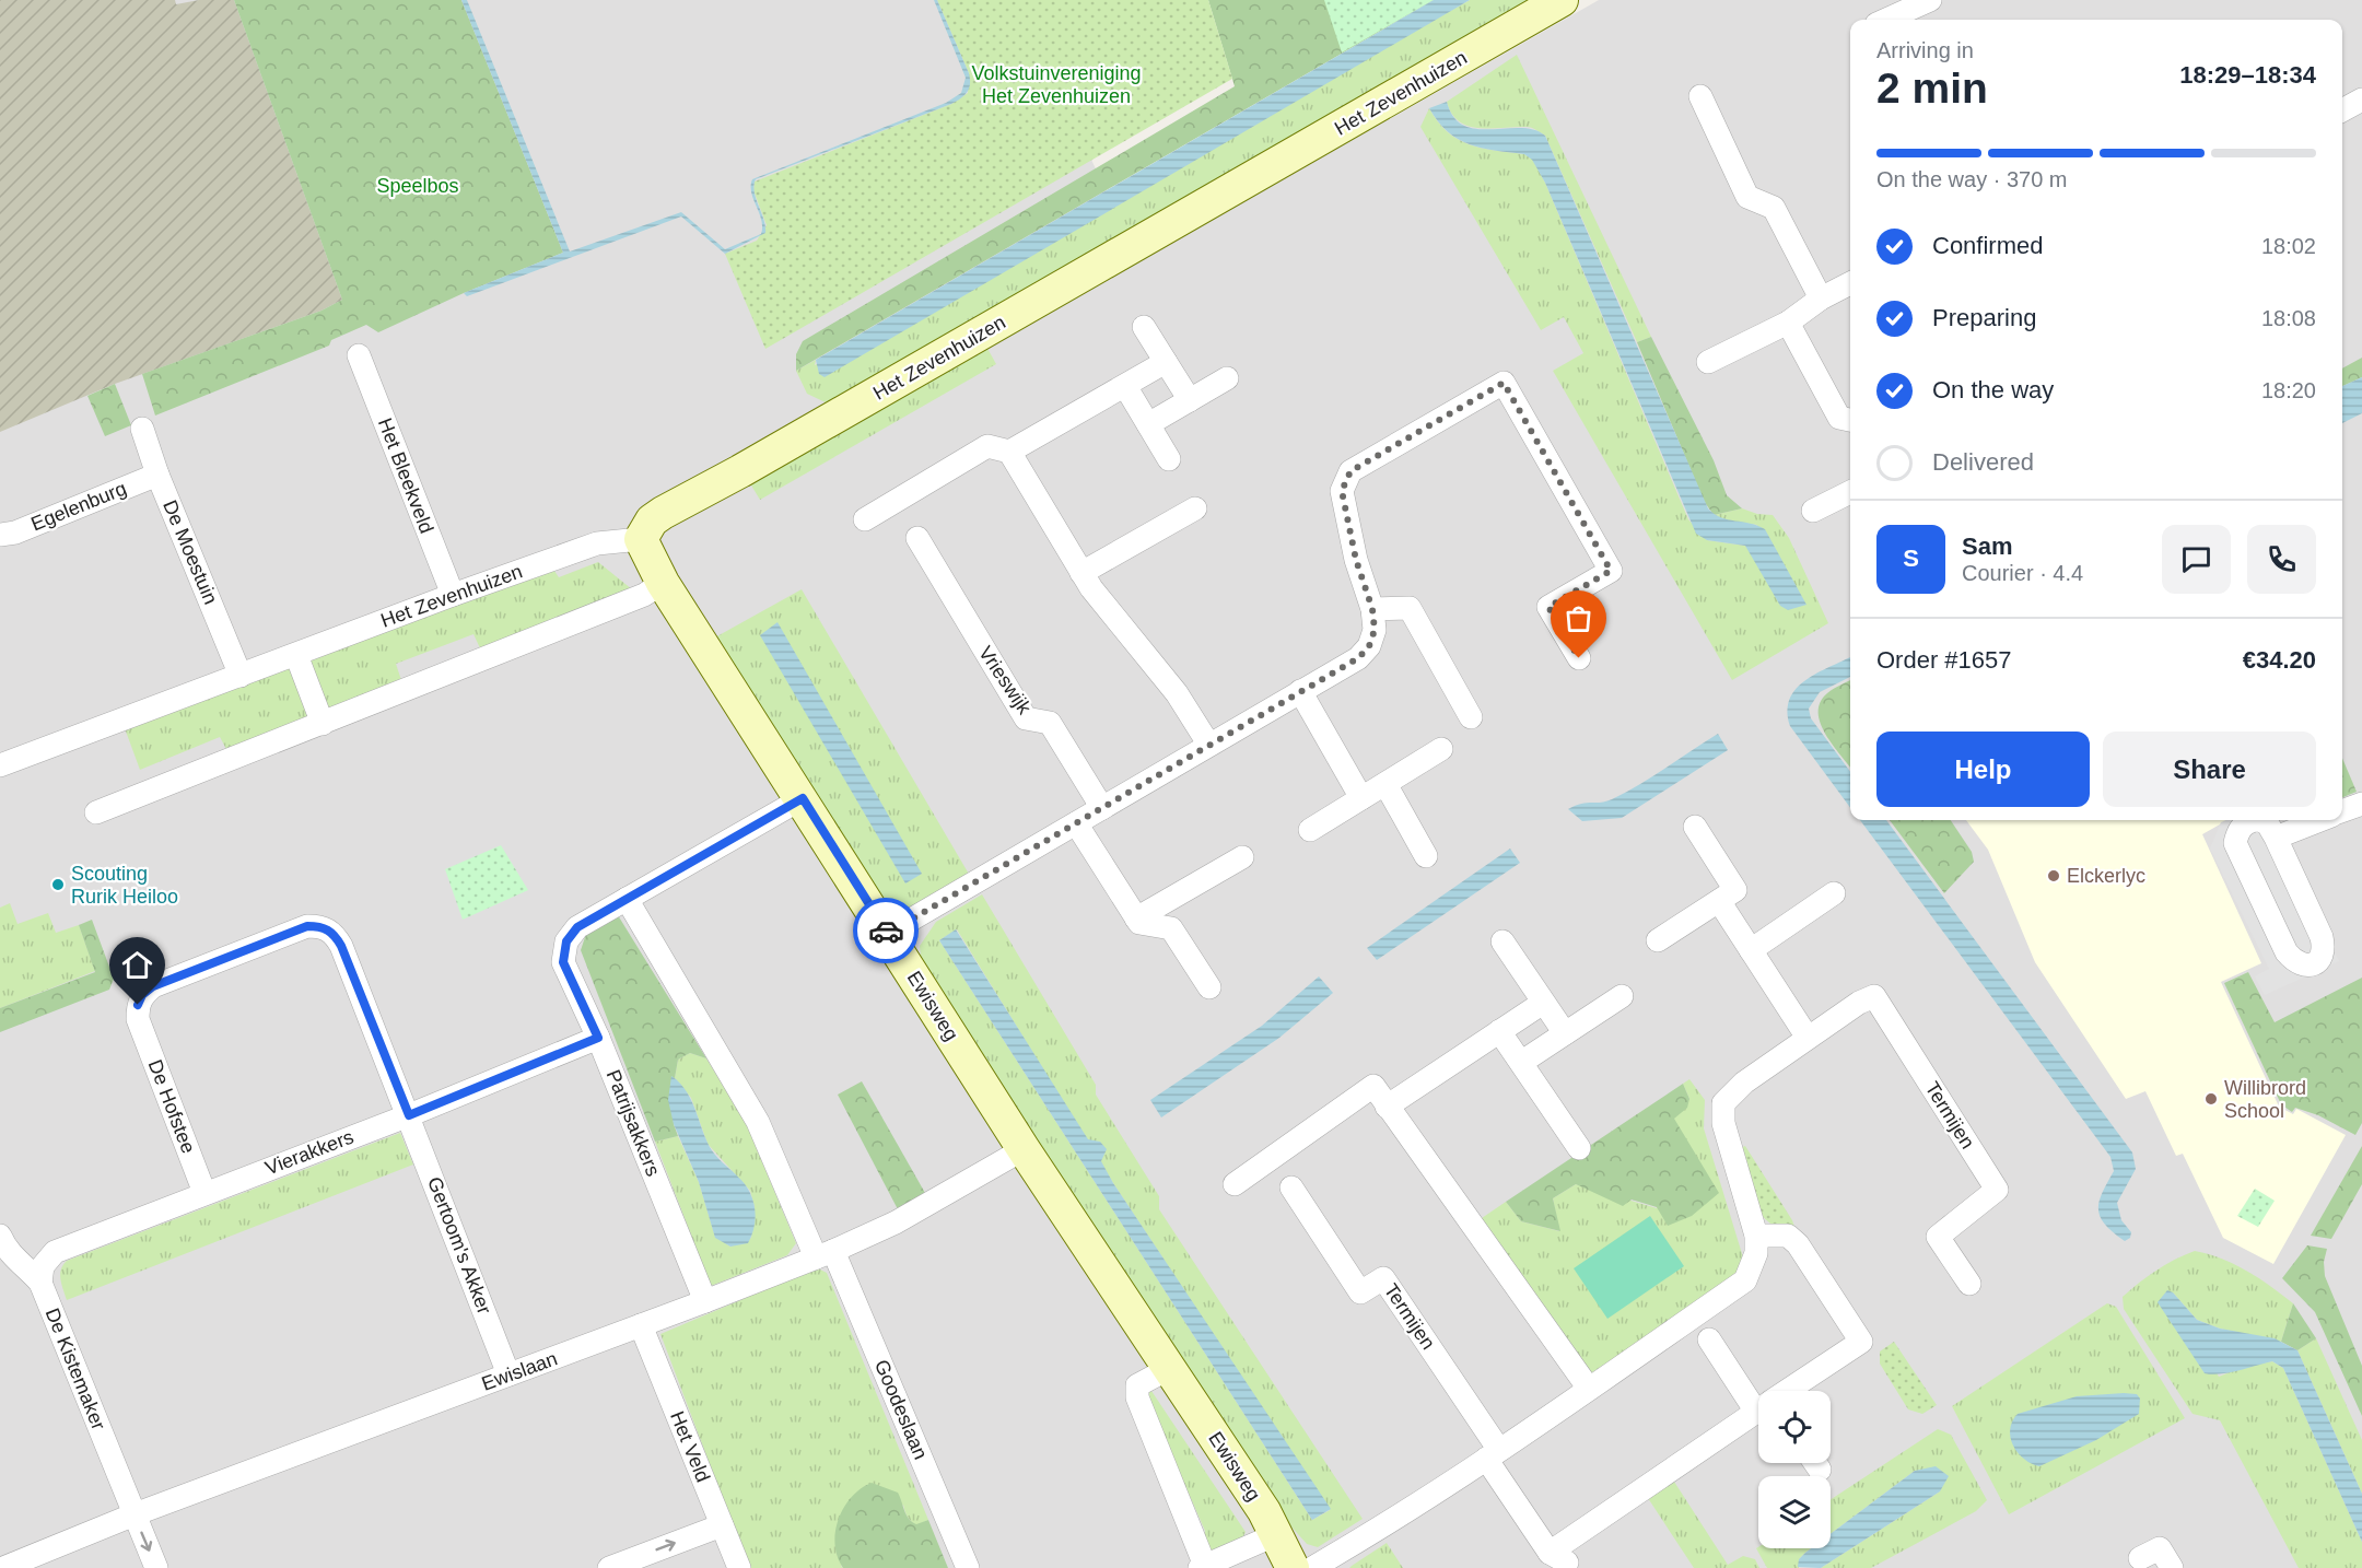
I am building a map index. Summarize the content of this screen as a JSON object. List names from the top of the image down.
{
  "streets": {
    "street": [
      "Het Zevenhuizen",
      "Het Bleekveld",
      "Egelenburg",
      "De Moestuin",
      "Vrieswijk",
      "Ewisweg",
      "De Hofstee",
      "Termijen",
      "Patrijsakkers",
      "Vierakkers",
      "Gertoom's Akker",
      "De Kistemaker",
      "Ewislaan",
      "Goodeslaan",
      "Het Veld"
    ]
  },
  "crossings": [
    ["Het Zevenhuizen", "Het Bleekveld"],
    ["Het Zevenhuizen", "De Moestuin"],
    ["Het Zevenhuizen", "Ewisweg"],
    ["Egelenburg", "De Moestuin"],
    ["Ewisweg", "Patrijsakkers"],
    ["Ewisweg", "Ewislaan"],
    ["De Hofstee", "Vierakkers"],
    ["De Hofstee", "Gertoom's Akker"],
    ["Patrijsakkers", "Vierakkers"],
    ["Patrijsakkers", "Ewislaan"],
    ["Vierakkers", "Gertoom's Akker"],
    ["Vierakkers", "De Kistemaker"],
    ["Gertoom's Akker", "Ewislaan"],
    ["De Kistemaker", "Ewislaan"],
    ["Ewislaan", "Goodeslaan"],
    ["Ewislaan", "Het Veld"]
  ],
  "parks": ["Volkstuinvereniging Het Zevenhuizen", "Speelbos"],
  "places": ["Elckerlyc", "Scouting Rurik Heiloo", "Willibrord School"],
  "page": {
    "heading": ["2 min", "Arriving in", "18:29–18:34"],
    "panel": [
      "Sam",
      "Courier · 4.4",
      "Order #1657",
      "€34.20"
    ],
    "bar": "On the way · 370 m",
    "list": [
      ["Confirmed", "18:02"],
      ["Preparing", "18:08"],
      ["On the way", "18:20"],
      "Delivered"
    ],
    "round": "S",
    "buttons": ["Help", "Share"]
  }
}
